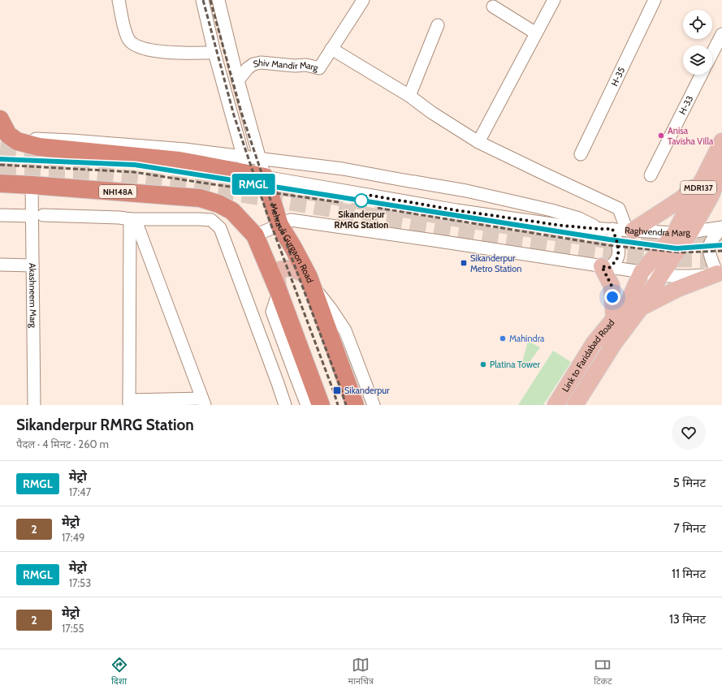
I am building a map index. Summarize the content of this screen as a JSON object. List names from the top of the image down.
{
  "streets": {
    "highway": ["NH148A", "Mehrauli Gurgaon Road"],
    "main road": ["MDR137", "Link to Faridabad Road"],
    "street": [
      "Shiv Mandir Marg",
      "H-35",
      "H-33",
      "Raghvendra Marg",
      "Akashneem Marg"
    ]
  },
  "crossings": [
    ["NH148A", "Akashneem Marg"],
    ["Raghvendra Marg", "Mehrauli Gurgaon Road"],
    ["Raghvendra Marg", "Link to Faridabad Road"]
  ],
  "places": {
    "other": [
      "Anisa Tavisha Villa",
      "Sikanderpur RMRG Station",
      "Mahindra",
      "Platina Tower"
    ],
    "transit": ["Sikanderpur Metro Station", "Sikanderpur"]
  },
  "lines": ["metro line RMGL"],
  "page": {
    "on_map": "RMGL",
    "heading": ["Sikanderpur RMRG Station", "पैदल · 4 मिनट · 260 m"],
    "list": [
      {
        "mark": "RMGL",
        "name": "मेट्रो",
        "note": "17:47",
        "value": "5 मिनट"
      },
      {
        "mark": "2",
        "name": "मेट्रो",
        "note": "17:49",
        "value": "7 मिनट"
      },
      {
        "mark": "RMGL",
        "name": "मेट्रो",
        "note": "17:53",
        "value": "11 मिनट"
      },
      {
        "mark": "2",
        "name": "मेट्रो",
        "note": "17:55",
        "value": "13 मिनट"
      }
    ],
    "tabs": ["दिशा", "मानचित्र", "टिकट"]
  }
}
